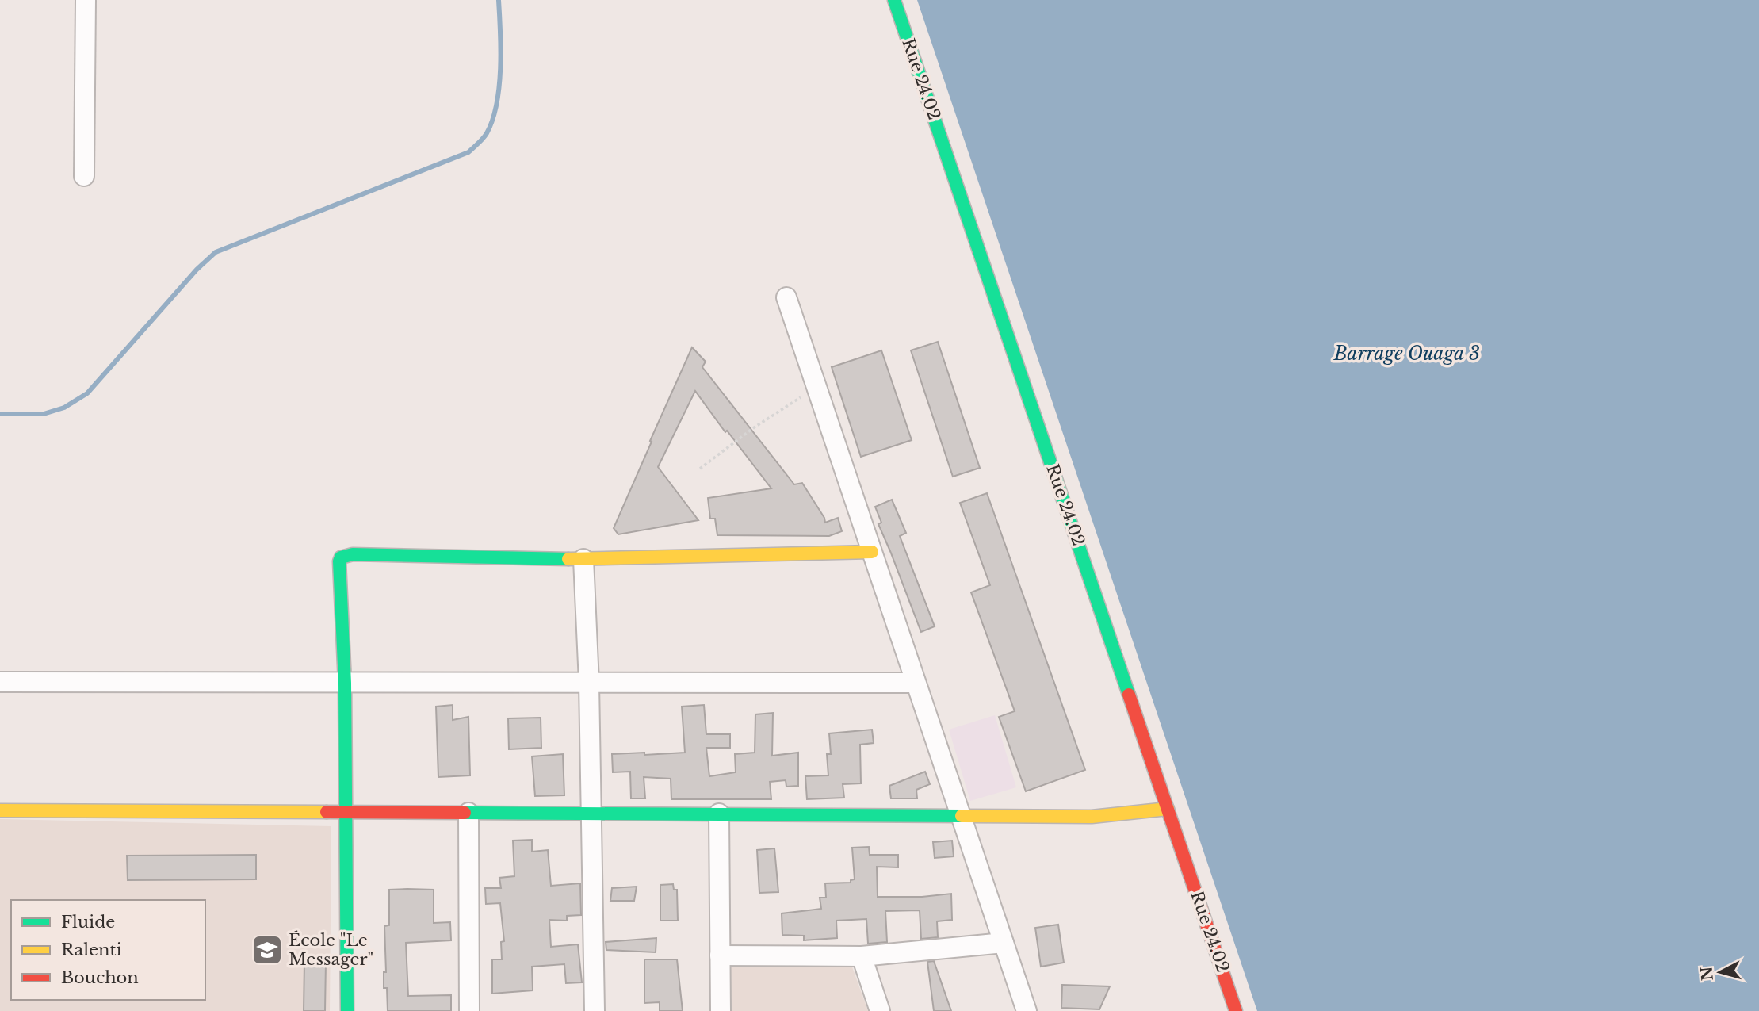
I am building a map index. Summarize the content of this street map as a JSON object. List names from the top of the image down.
{
  "streets": {
    "street": ["Rue 24.02"]
  },
  "water": ["Barrage Ouaga 3"],
  "places": {
    "school or university": ["École \"Le Messager\""]
  },
  "legend": ["Fluide", "Ralenti", "Bouchon"],
  "north": "left"
}
